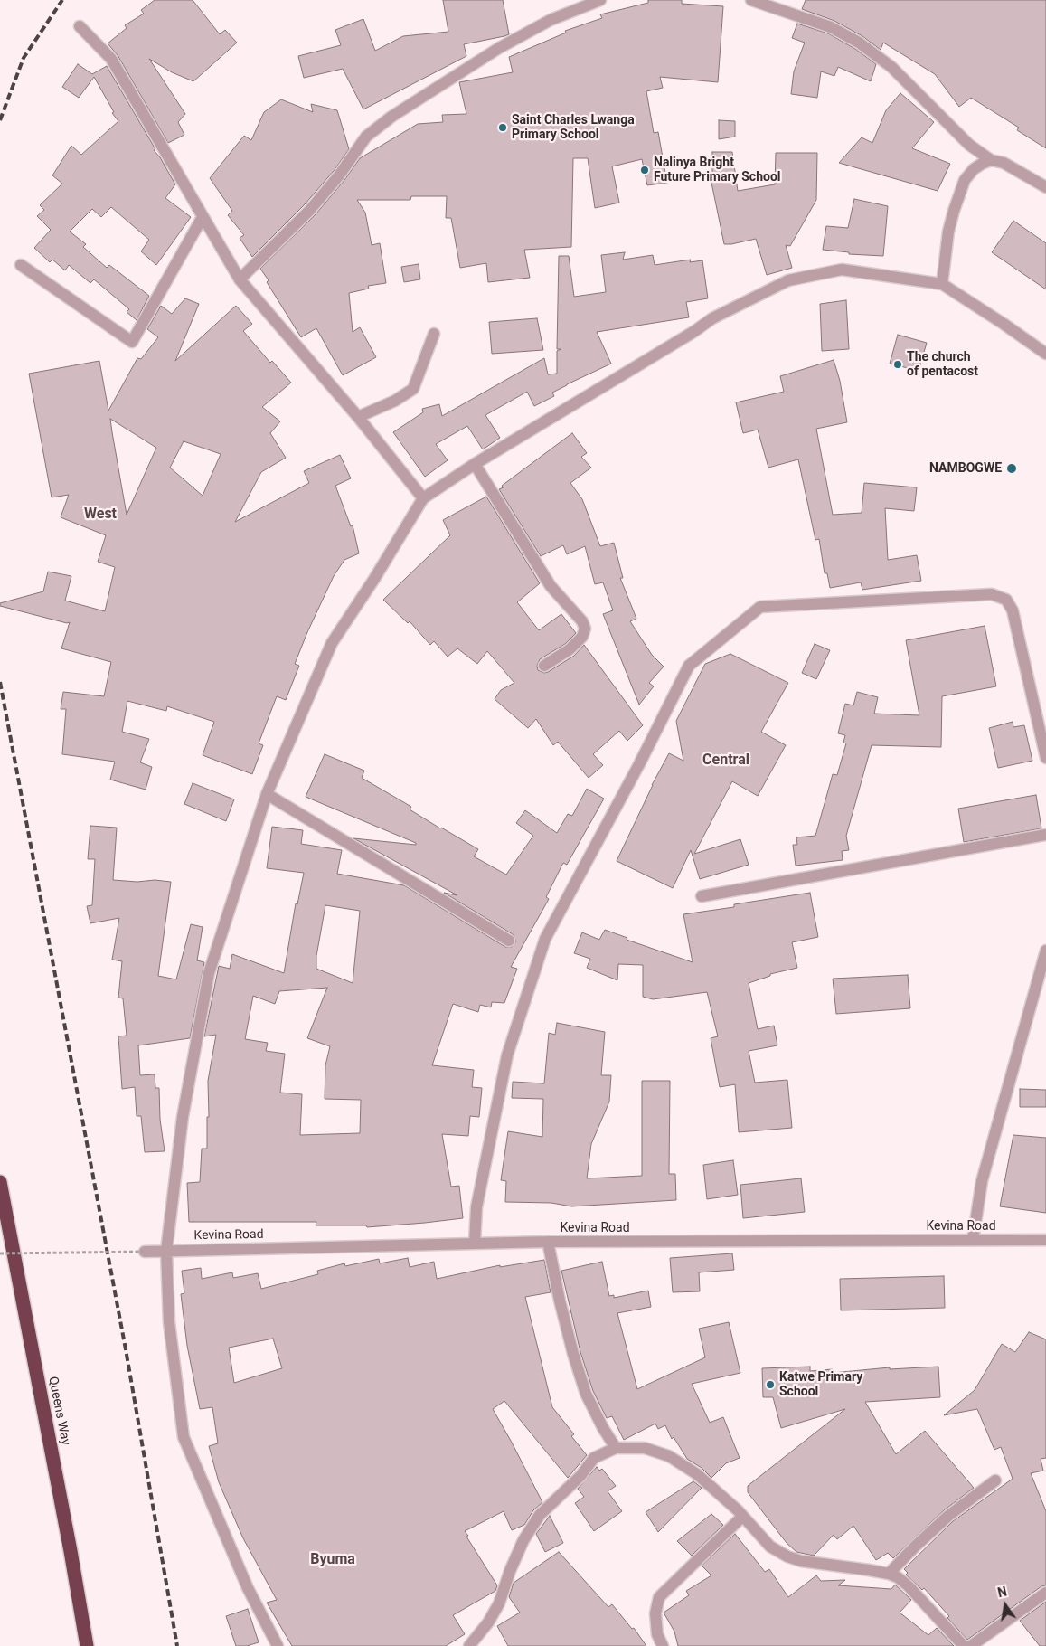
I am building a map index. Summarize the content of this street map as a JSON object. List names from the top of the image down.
{
  "streets": {
    "highway": ["Queens Way"],
    "street": ["Kevina Road"]
  },
  "districts": ["West", "Central", "Byuma"],
  "places": [
    "Saint Charles Lwanga Primary School",
    "Nalinya Bright Future Primary School",
    "The church of pentacost",
    "NAMBOGWE",
    "Katwe Primary School"
  ],
  "north": "top"
}
